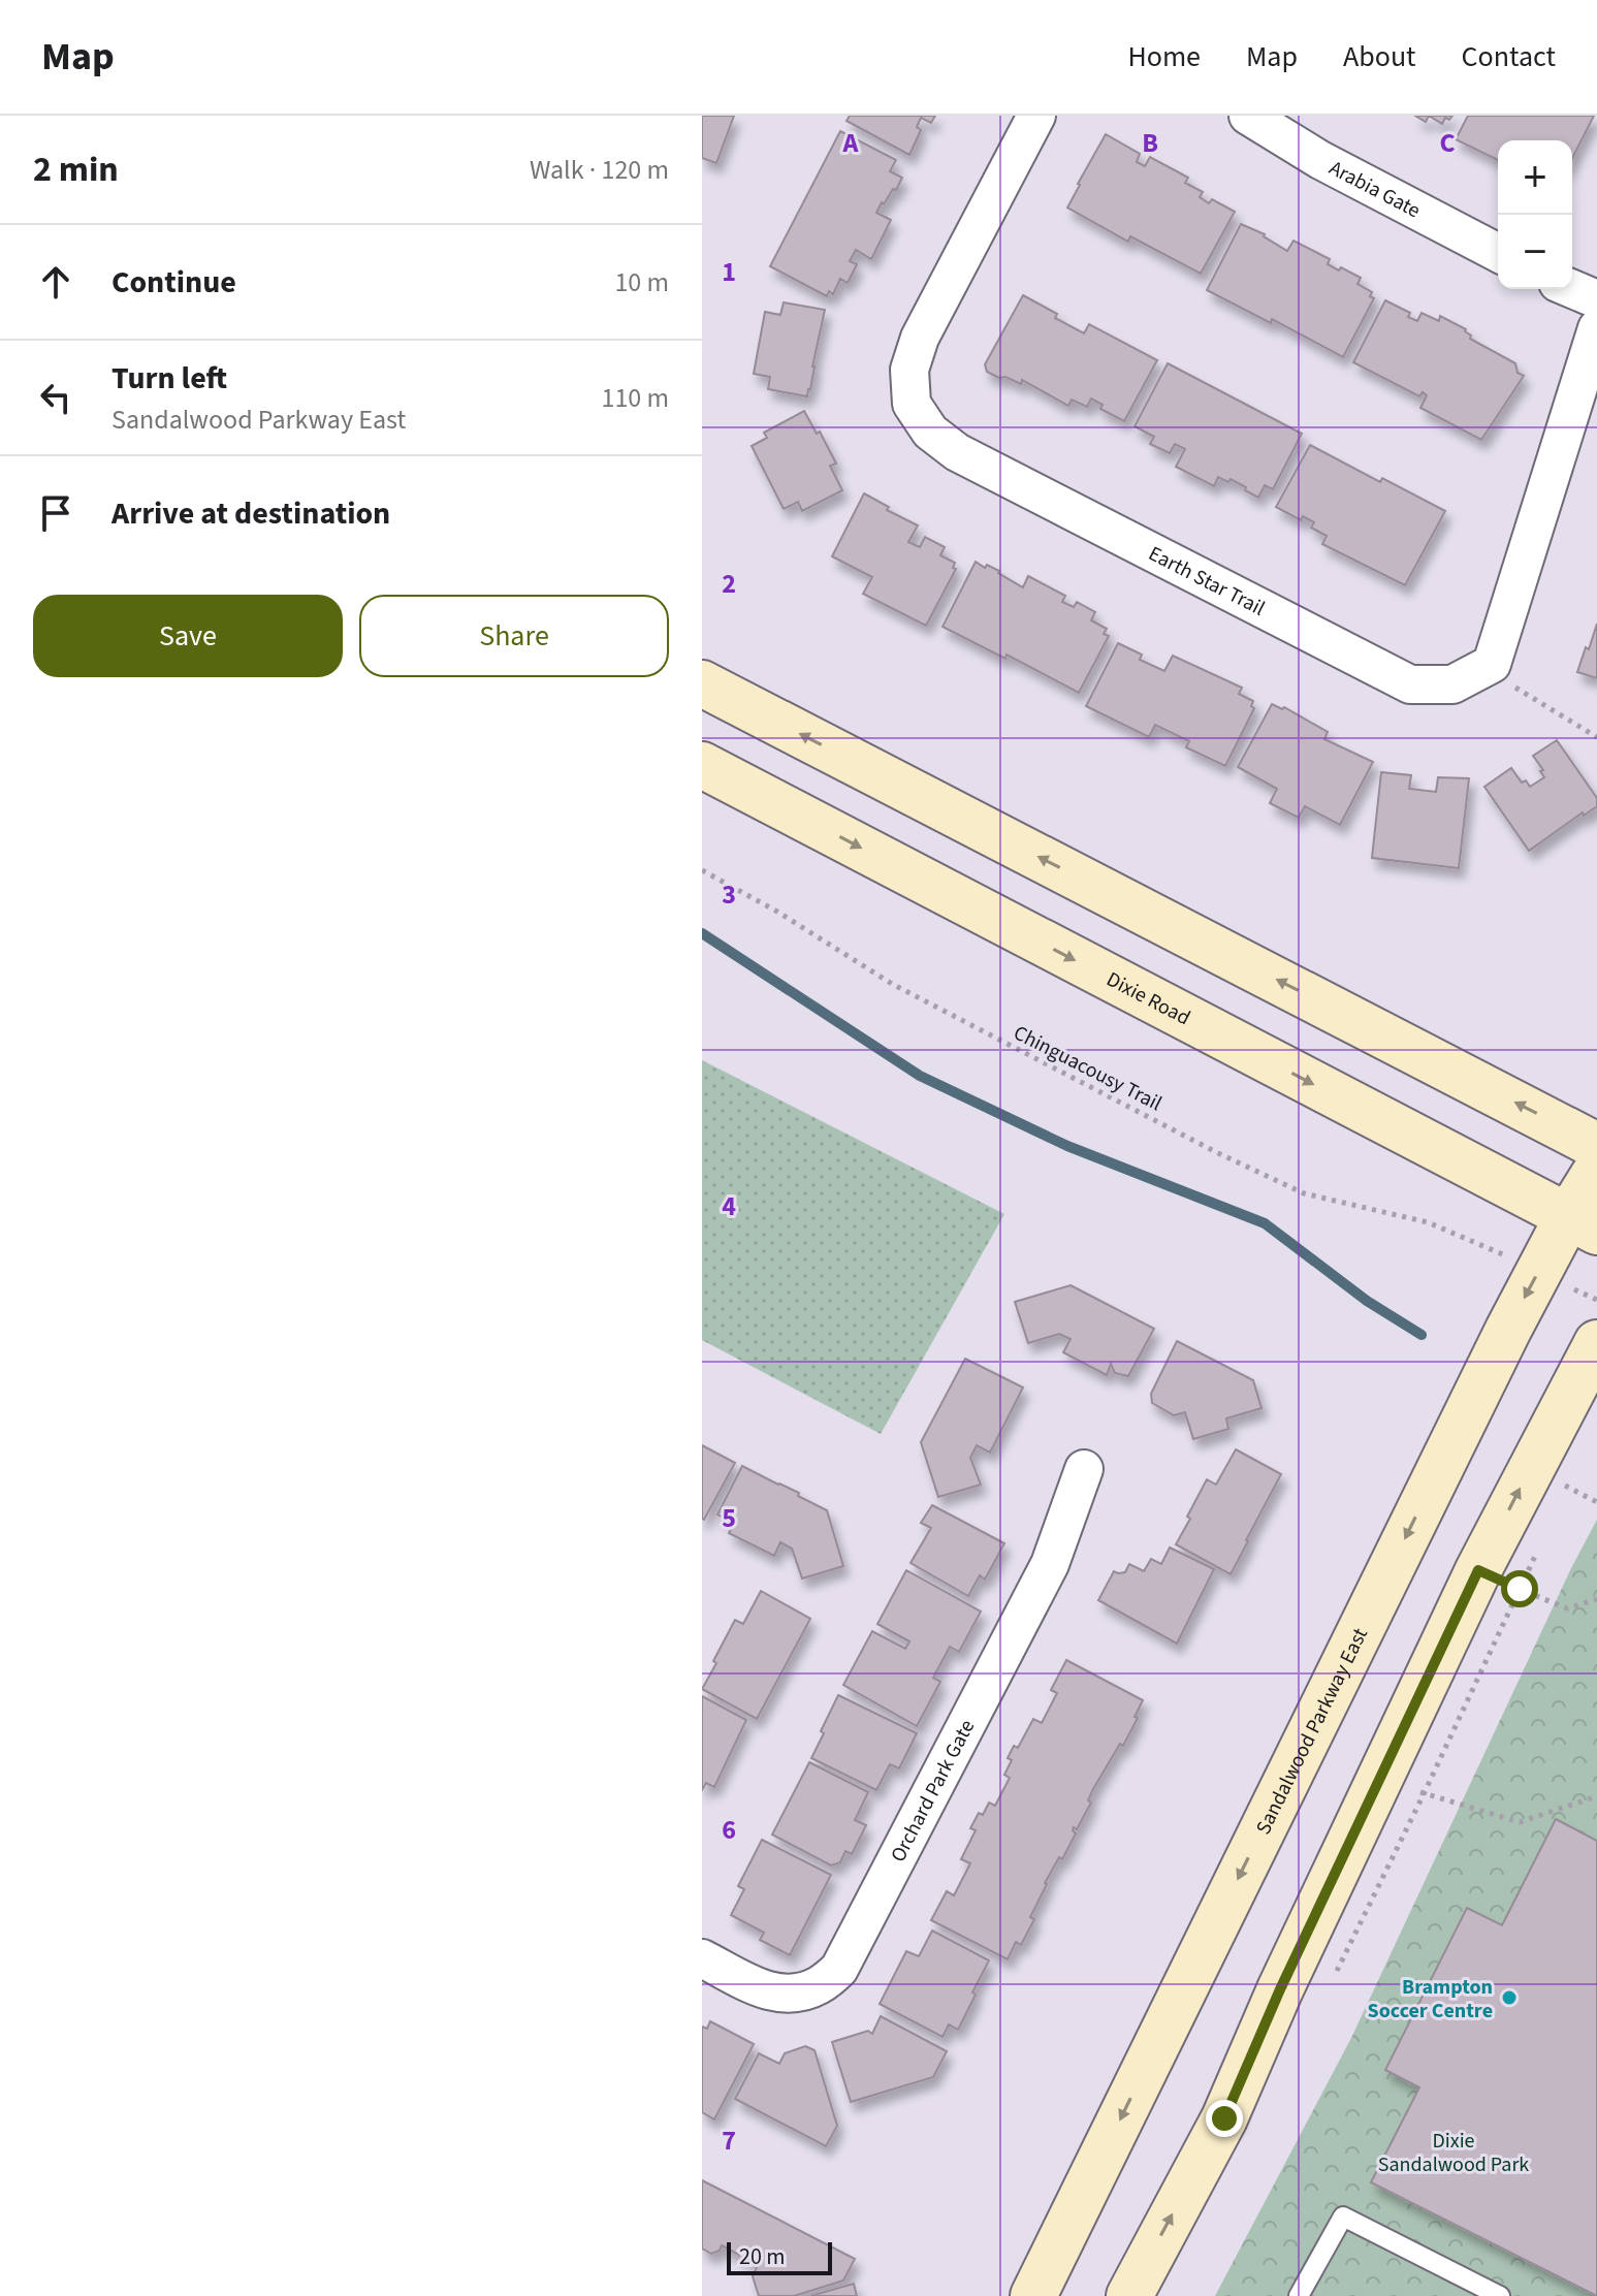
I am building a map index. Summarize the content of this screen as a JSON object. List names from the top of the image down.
{
  "streets": {
    "main road": ["Dixie Road", "Sandalwood Parkway East"],
    "street": ["Arabia Gate", "Earth Star Trail", "Orchard Park Gate"],
    "path": ["Chinguacousy Trail"]
  },
  "crossings": [
    ["Dixie Road", "Sandalwood Parkway East"]
  ],
  "parks": ["Dixie Sandalwood Park"],
  "places": ["Brampton Soccer Centre"],
  "scale_bar": "20 m",
  "page": {
    "header": "Map",
    "nav": [
      "Home",
      "Map",
      "About",
      "Contact"
    ],
    "heading": ["2 min", "Walk · 120 m"],
    "map_buttons": ["+", "−"],
    "list": [
      ["Continue", "10 m"],
      ["Turn left", "Sandalwood Parkway East", "110 m"],
      "Arrive at destination"
    ],
    "buttons": ["Save", "Share"],
    "scale": "20 m"
  },
  "grid": {
    "columns": ["A", "B", "C"],
    "rows": [
      "1",
      "2",
      "3",
      "4",
      "5",
      "6",
      "7"
    ]
  }
}
